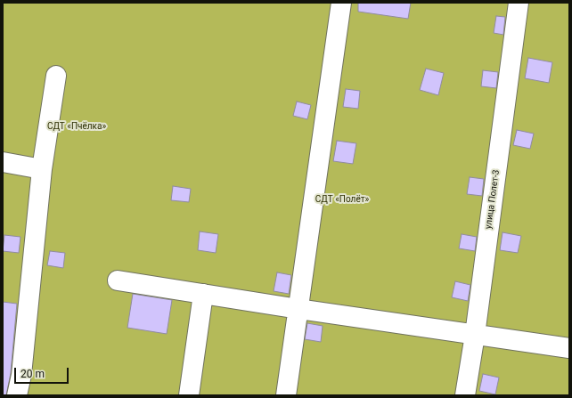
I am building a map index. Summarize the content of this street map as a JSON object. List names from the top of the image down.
{
  "streets": {
    "street": ["улица Полет-3"]
  },
  "parks": ["СДТ «Пчёлка»", "СДТ «Полёт»"],
  "scale_bar": "20 m"
}
